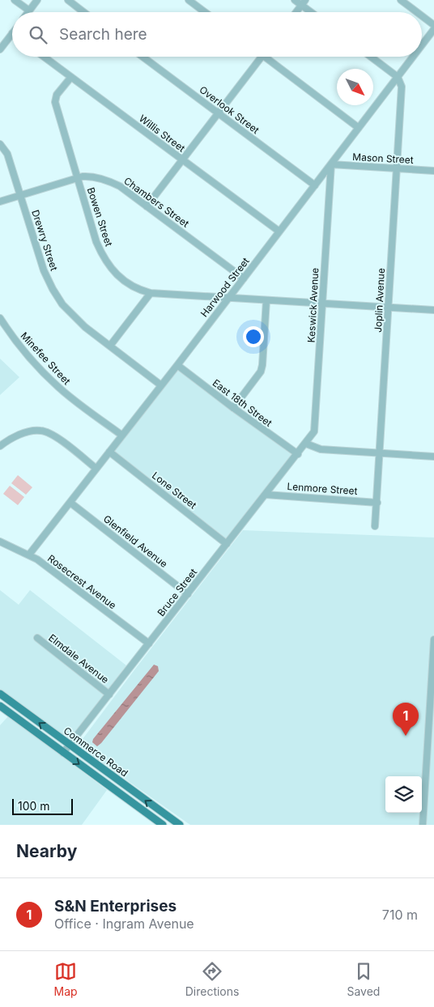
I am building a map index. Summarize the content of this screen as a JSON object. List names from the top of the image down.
{
  "streets": {
    "main road": ["Commerce Road"],
    "street": [
      "Overlook Street",
      "Willis Street",
      "Mason Street",
      "Chambers Street",
      "Bowen Street",
      "Drewry Street",
      "Harwood Street",
      "Joplin Avenue",
      "Keswick Avenue",
      "Minefee Street",
      "East 18th Street",
      "Lenmore Street",
      "Lone Street",
      "Glenfield Avenue",
      "Rosecrest Avenue",
      "Bruce Street",
      "Elmdale Avenue"
    ]
  },
  "crossings": [
    ["Overlook Street", "Harwood Street"],
    ["Willis Street", "Bowen Street"],
    ["Willis Street", "Harwood Street"],
    ["Mason Street", "Harwood Street"],
    ["Mason Street", "Joplin Avenue"],
    ["Mason Street", "Keswick Avenue"],
    ["Chambers Street", "Bowen Street"],
    ["Chambers Street", "Drewry Street"],
    ["Chambers Street", "Harwood Street"],
    ["Bowen Street", "Harwood Street"],
    ["Bowen Street", "Joplin Avenue"],
    ["Bowen Street", "Keswick Avenue"],
    ["Drewry Street", "Harwood Street"],
    ["Harwood Street", "Joplin Avenue"],
    ["Harwood Street", "Keswick Avenue"],
    ["Harwood Street", "Minefee Street"],
    ["Harwood Street", "East 18th Street"],
    ["Harwood Street", "Lone Street"],
    ["Harwood Street", "Glenfield Avenue"],
    ["Harwood Street", "Rosecrest Avenue"],
    ["Joplin Avenue", "Lenmore Street"],
    ["Keswick Avenue", "Bruce Street"],
    ["East 18th Street", "Bruce Street"],
    ["Lenmore Street", "Bruce Street"],
    ["Lone Street", "Bruce Street"],
    ["Glenfield Avenue", "Bruce Street"],
    ["Rosecrest Avenue", "Bruce Street"],
    ["Bruce Street", "Elmdale Avenue"],
    ["Bruce Street", "Commerce Road"]
  ],
  "scale_bar": "100 m",
  "north": "bottom right",
  "page": {
    "search": "Search here",
    "pins": "1",
    "scale": "100 m",
    "heading": "Nearby",
    "list": [
      {
        "mark": "1",
        "name": "S&N Enterprises",
        "note": "Office · Ingram Avenue",
        "value": "710 m"
      }
    ],
    "nav": ["Map", "Directions", "Saved"]
  }
}
